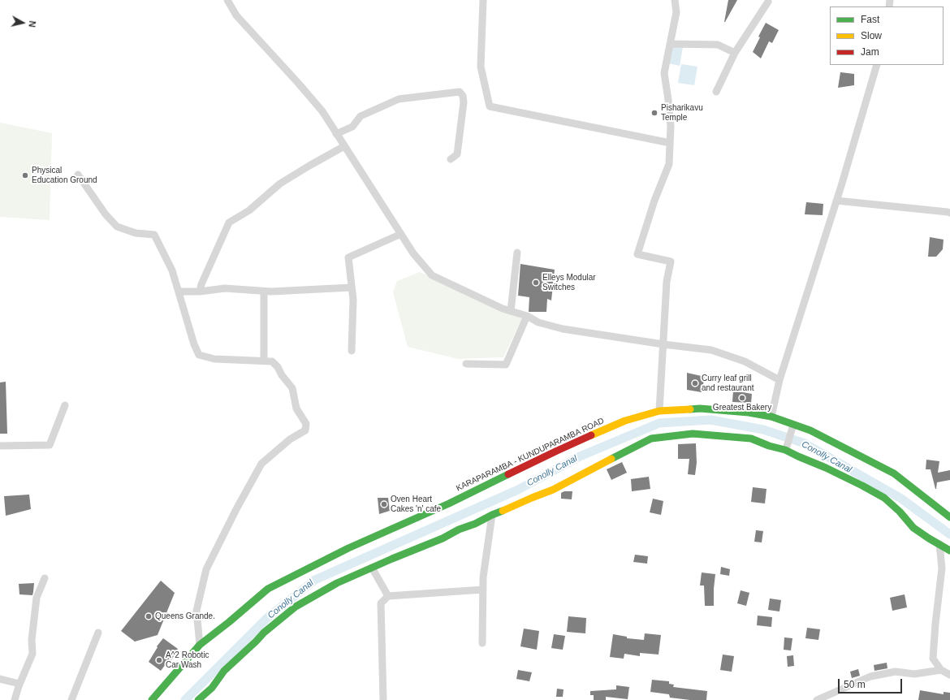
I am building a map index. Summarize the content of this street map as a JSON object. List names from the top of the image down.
{
  "streets": {
    "main road": ["KARAPARAMBA - KUNDUPARAMBA ROAD"]
  },
  "water": ["Conolly Canal"],
  "places": [
    "Pisharikavu Temple",
    "Physical Education Ground",
    "Elleys Modular Switches",
    "Curry leaf grill and restaurant",
    "Greatest Bakery",
    "Oven Heart Cakes 'n' cafe",
    "Queens Grande.",
    "A^2 Robotic Car Wash"
  ],
  "legend": ["Fast", "Slow", "Jam"],
  "scale_bar": "50 m",
  "north": "right"
}
